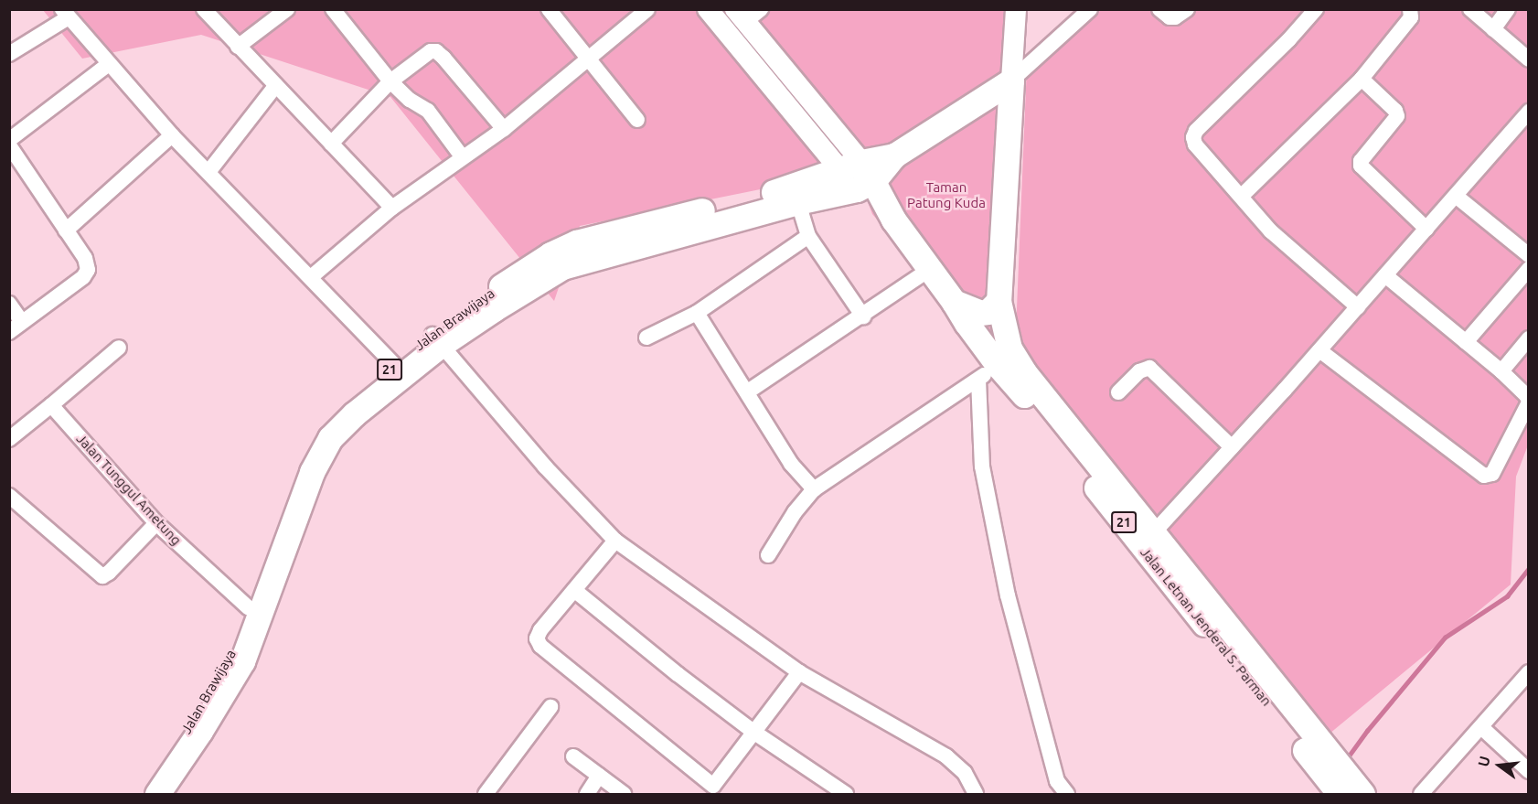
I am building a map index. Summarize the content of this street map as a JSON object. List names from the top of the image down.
{
  "streets": {
    "highway": ["Jalan Brawijaya", "21", "Jalan Letnan Jenderal S. Parman"],
    "street": ["Jalan Tunggul Ametung"]
  },
  "crossings": [
    ["Jalan Brawijaya", "21"],
    ["Jalan Brawijaya", "Jalan Tunggul Ametung"],
    ["21", "Jalan Letnan Jenderal S. Parman"]
  ],
  "parks": ["Taman Patung Kuda"],
  "north": "left"
}
